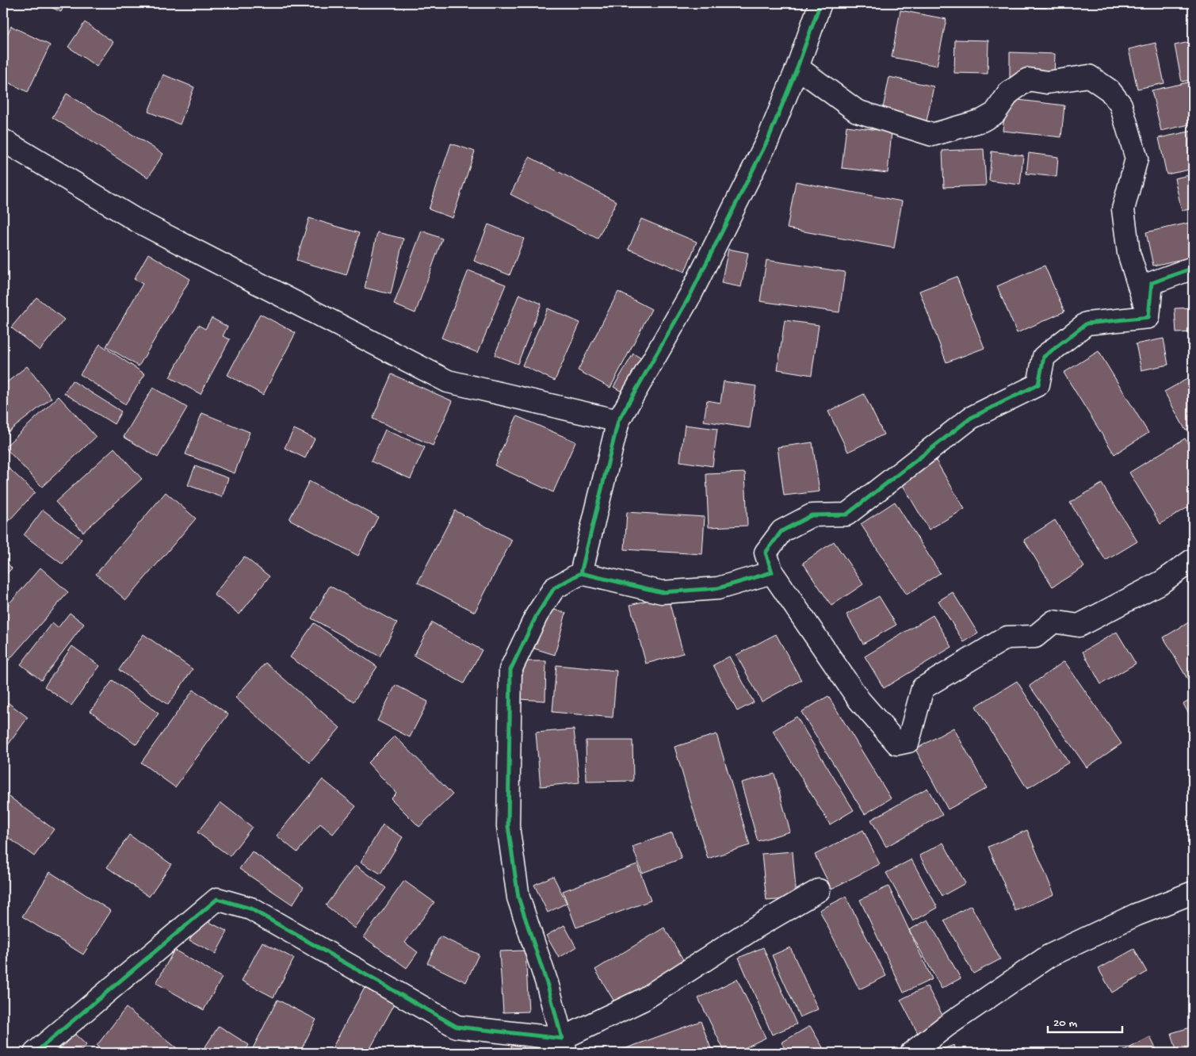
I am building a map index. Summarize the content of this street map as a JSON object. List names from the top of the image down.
{
  "scale_bar": "20 m"
}
